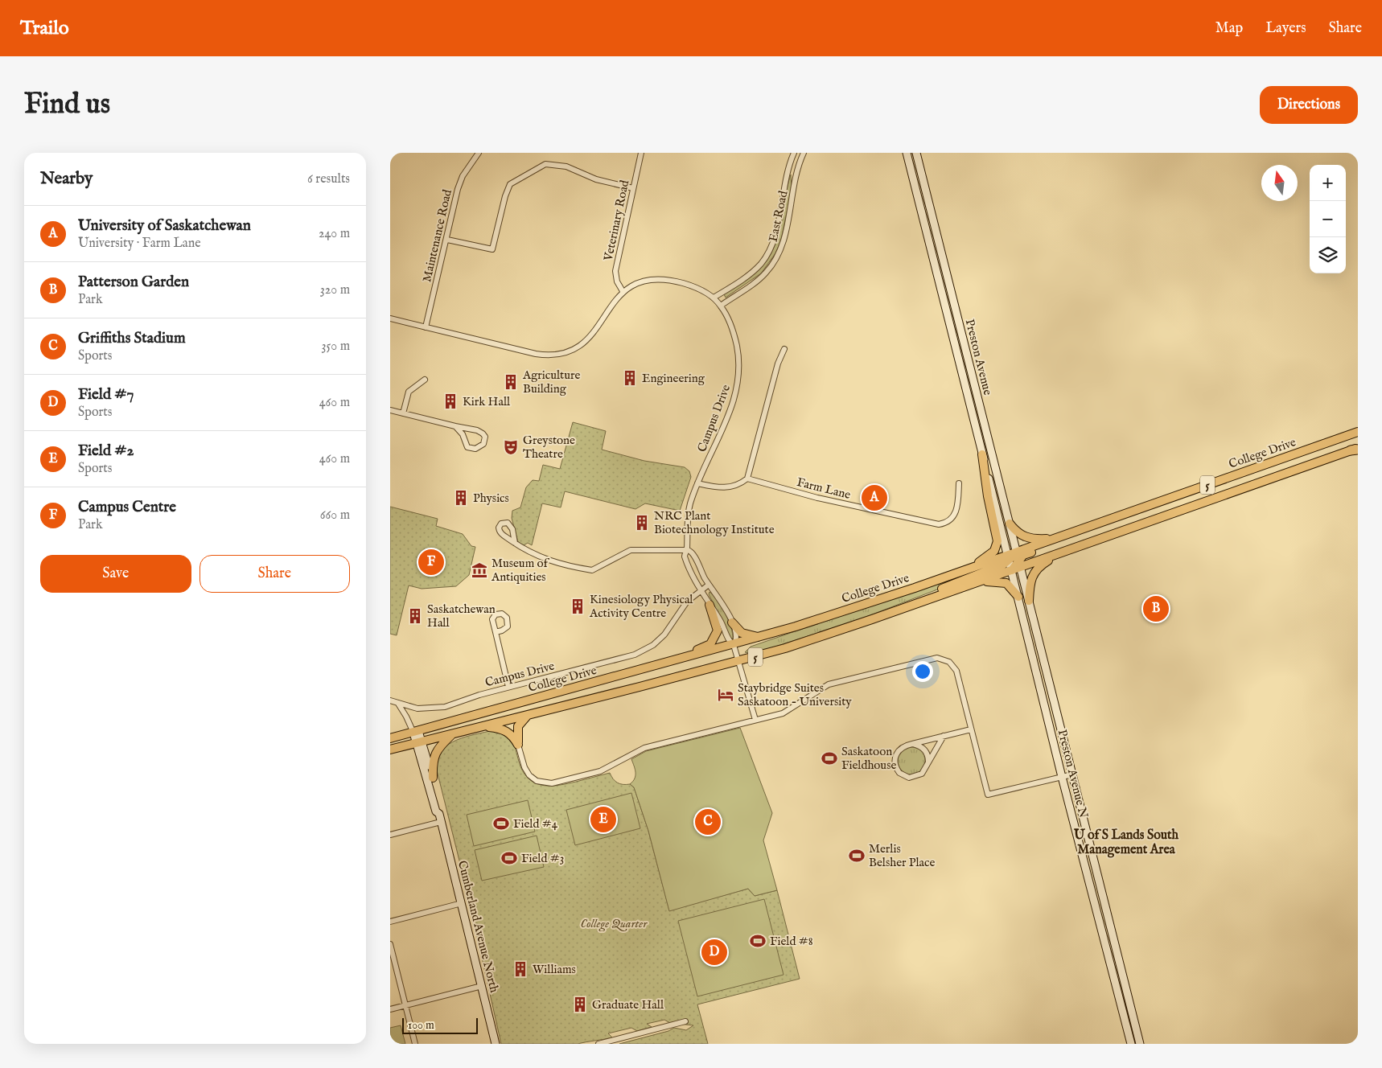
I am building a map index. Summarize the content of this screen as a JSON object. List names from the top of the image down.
{
  "streets": {
    "main road": [
      "Preston Avenue",
      "College Drive",
      "5",
      "Preston Avenue N",
      "Cumberland Avenue North"
    ],
    "street": [
      "East Road",
      "Veterinary Road",
      "Maintenance Road",
      "Campus Drive",
      "Farm Lane"
    ]
  },
  "crossings": [
    ["East Road", "Campus Drive"],
    ["Veterinary Road", "Campus Drive"],
    ["Maintenance Road", "Campus Drive"],
    ["Preston Avenue", "College Drive"],
    ["Preston Avenue", "5"],
    ["Preston Avenue", "Preston Avenue N"],
    ["Campus Drive", "College Drive"],
    ["Campus Drive", "5"],
    ["College Drive", "5"],
    ["College Drive", "Preston Avenue N"],
    ["5", "Preston Avenue N"],
    ["5", "Cumberland Avenue North"]
  ],
  "districts": ["U of S Lands South Management Area"],
  "parks": ["College Quarter"],
  "places": {
    "building": [
      "Engineering",
      "Agriculture Building",
      "Kirk Hall",
      "Physics",
      "NRC Plant Biotechnology Institute",
      "Kinesiology Physical Activity Centre",
      "Saskatchewan Hall",
      "Williams",
      "Graduate Hall"
    ],
    "theatre": ["Greystone Theatre"],
    "museum": ["Museum of Antiquities"],
    "hotel": ["Staybridge Suites Saskatoon - University"],
    "sports": [
      "Saskatoon Fieldhouse",
      "Field #4",
      "Merlis Belsher Place",
      "Field #3",
      "Field #8"
    ]
  },
  "scale_bar": "100 m",
  "north": "top",
  "page": {
    "header": "Trailo",
    "nav": ["Map", "Layers", "Share"],
    "buttons": [
      "Directions",
      ["Save", "Share"]
    ],
    "title": "Find us",
    "heading": ["Nearby", "6 results"],
    "map_buttons": ["+", "−"],
    "list": [
      {
        "mark": "A",
        "name": "University of Saskatchewan",
        "note": "University · Farm Lane",
        "value": "240 m"
      },
      {
        "mark": "B",
        "name": "Patterson Garden",
        "note": "Park",
        "value": "320 m"
      },
      {
        "mark": "C",
        "name": "Griffiths Stadium",
        "note": "Sports",
        "value": "350 m"
      },
      {
        "mark": "D",
        "name": "Field #7",
        "note": "Sports",
        "value": "460 m"
      },
      {
        "mark": "E",
        "name": "Field #2",
        "note": "Sports",
        "value": "460 m"
      },
      {
        "mark": "F",
        "name": "Campus Centre",
        "note": "Park",
        "value": "660 m"
      }
    ],
    "pins": [
      "A",
      "F",
      "B",
      "E",
      "C",
      "D"
    ],
    "scale": "100 m"
  }
}
